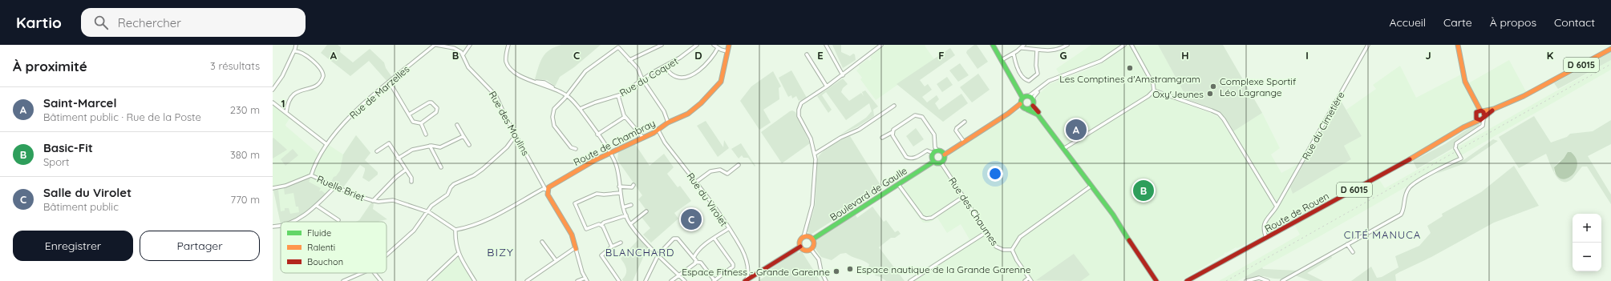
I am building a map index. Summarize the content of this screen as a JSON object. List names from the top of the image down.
{
  "streets": {
    "main road": [
      "D 6015",
      "Route de Chambray",
      "Boulevard de Gaulle",
      "Route de Rouen"
    ],
    "street": [
      "Rue du Coquet",
      "Rue de Marzelles",
      "Rue des Moulins",
      "Rue du Cimetière",
      "Ruelle Briet",
      "Rue du Virolet",
      "Rue des Chaumes"
    ]
  },
  "crossings": [
    ["Rue de Marzelles", "Ruelle Briet"],
    ["Rue des Moulins", "Route de Chambray"],
    ["Rue du Cimetière", "Route de Rouen"],
    ["Route de Chambray", "Rue du Virolet"],
    ["Boulevard de Gaulle", "Rue des Chaumes"]
  ],
  "districts": ["CITÉ MANUCA", "BIZY", "BLANCHARD"],
  "places": [
    "Les Comptines d'Amstramgram",
    "Complexe Sportif Léo Lagrange",
    "Oxy'Jeunes",
    "Espace nautique de la Grande Garenne",
    "Espace Fitness - Grande Garenne"
  ],
  "legend": ["Fluide", "Ralenti", "Bouchon"],
  "page": {
    "header": "Kartio",
    "search": "Rechercher",
    "nav": [
      "Accueil",
      "Carte",
      "À propos",
      "Contact"
    ],
    "heading": ["À proximité", "3 résultats"],
    "list": [
      {
        "mark": "A",
        "name": "Saint-Marcel",
        "note": "Bâtiment public · Rue de la Poste",
        "value": "230 m"
      },
      {
        "mark": "B",
        "name": "Basic-Fit",
        "note": "Sport",
        "value": "380 m"
      },
      {
        "mark": "C",
        "name": "Salle du Virolet",
        "note": "Bâtiment public",
        "value": "770 m"
      }
    ],
    "pins": ["A", "B", "C"],
    "map_buttons": ["+", "−"],
    "buttons": ["Enregistrer", "Partager"]
  },
  "grid": {
    "columns": [
      "A",
      "B",
      "C",
      "D",
      "E",
      "F",
      "G",
      "H",
      "I",
      "J",
      "K"
    ],
    "rows": ["1"]
  }
}
